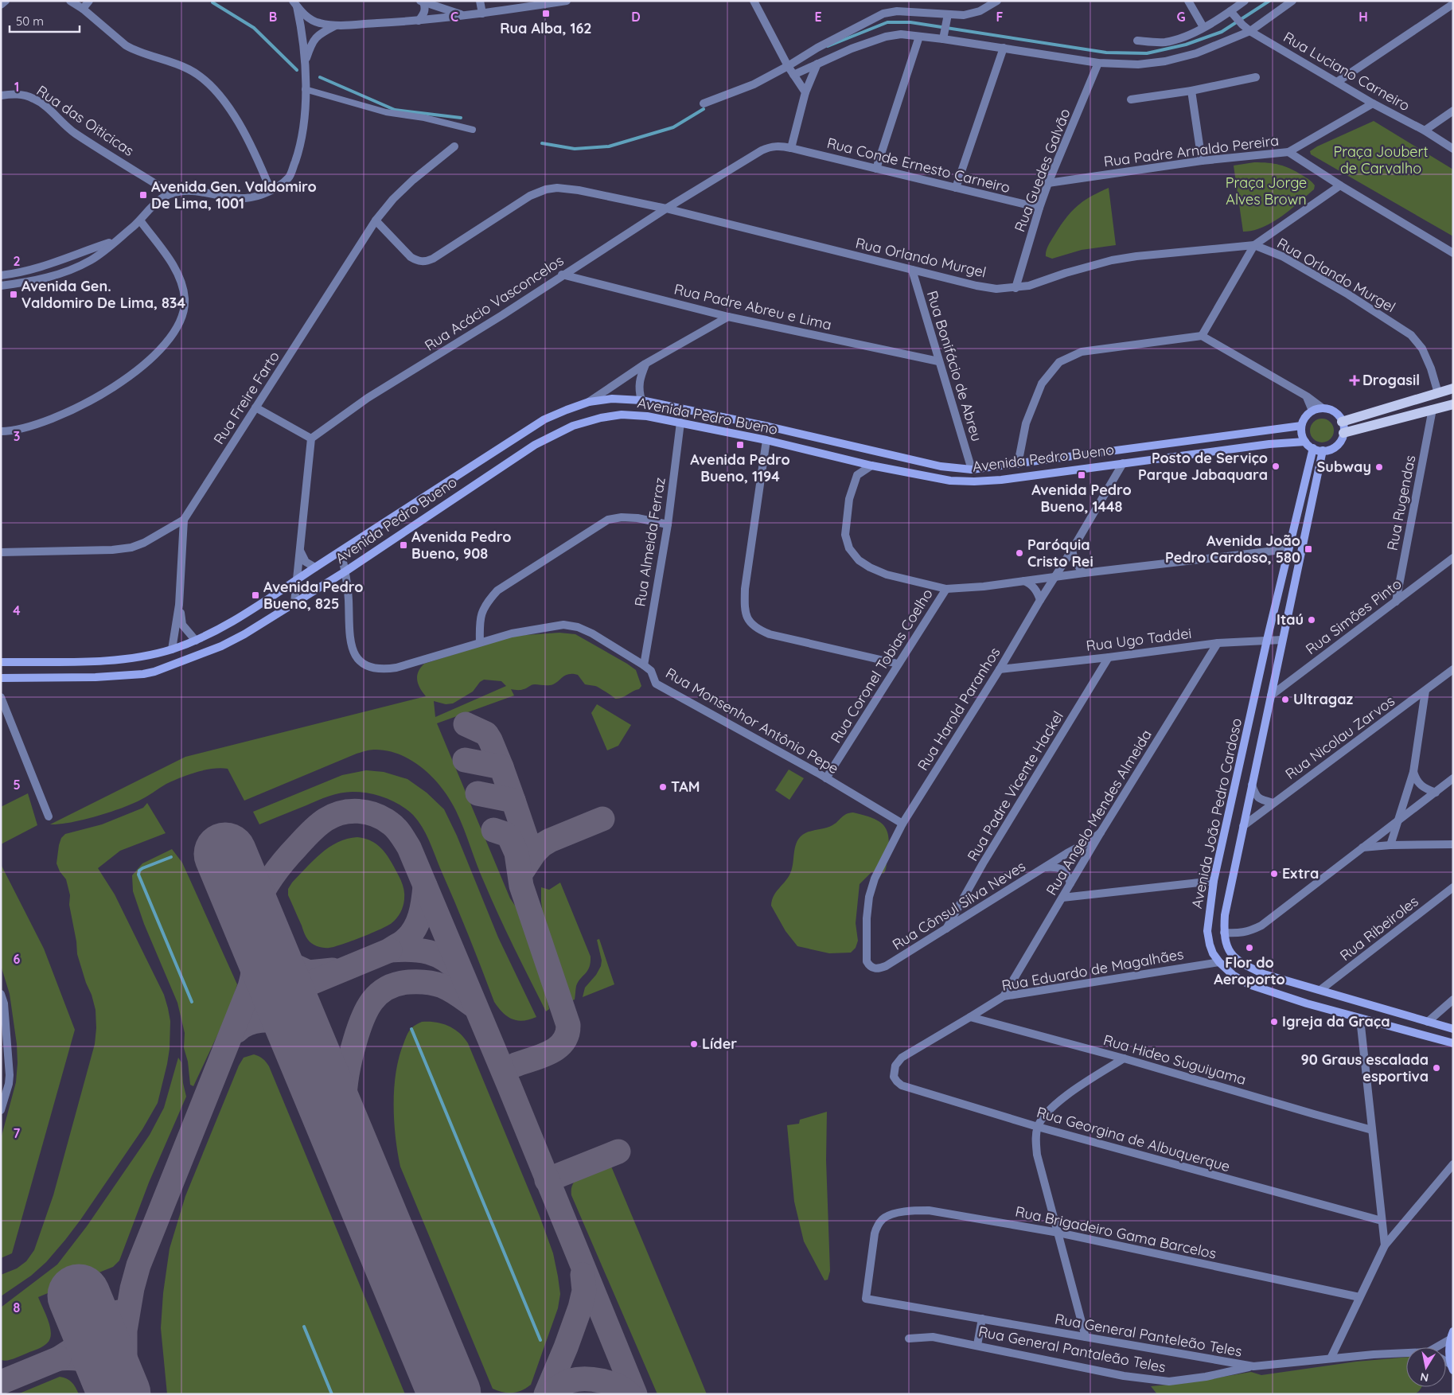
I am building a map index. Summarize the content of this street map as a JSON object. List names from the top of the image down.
{
  "streets": {
    "main road": ["Avenida Pedro Bueno", "Avenida João Pedro Cardoso"],
    "street": [
      "Rua Luciano Carneiro",
      "Rua das Oiticicas",
      "Rua Padre Arnaldo Pereira",
      "Rua Conde Ernesto Carneiro",
      "Rua Guedes Galvão",
      "Rua Orlando Murgel",
      "Rua Acácio Vasconcelos",
      "Rua Padre Abreu e Lima",
      "Rua Bonifácio de Abreu",
      "Rua Freire Farto",
      "Rua Rugendas",
      "Rua Almeida Ferraz",
      "Rua Simões Pinto",
      "Rua Ugo Taddei",
      "Rua Coronel Tobias Coelho",
      "Rua Harold Paranhos",
      "Rua Monsenhor Antônio Pepe",
      "Rua Nicolau Zarvos",
      "Rua Padre Vicente Hackel",
      "Rua Angelo Mendes Almeida",
      "Rua Cônsul Silva Neves",
      "Rua Ribeiroles",
      "Rua Eduardo de Magalhães",
      "Rua Hideo Suguiyama",
      "Rua Georgina de Albuquerque",
      "Rua Brigadeiro Gama Barcelos",
      "Rua General Panteleão Teles",
      "Rua General Pantaleão Teles"
    ]
  },
  "crossings": [
    ["Rua Padre Arnaldo Pereira", "Rua Guedes Galvão"],
    ["Rua Conde Ernesto Carneiro", "Rua Guedes Galvão"],
    ["Rua Conde Ernesto Carneiro", "Rua Acácio Vasconcelos"],
    ["Rua Guedes Galvão", "Rua Orlando Murgel"],
    ["Rua Orlando Murgel", "Rua Acácio Vasconcelos"],
    ["Rua Orlando Murgel", "Rua Bonifácio de Abreu"],
    ["Rua Orlando Murgel", "Rua Freire Farto"],
    ["Rua Acácio Vasconcelos", "Rua Padre Abreu e Lima"],
    ["Rua Padre Abreu e Lima", "Rua Bonifácio de Abreu"],
    ["Rua Bonifácio de Abreu", "Avenida Pedro Bueno"],
    ["Avenida Pedro Bueno", "Rua Almeida Ferraz"],
    ["Avenida Pedro Bueno", "Rua Harold Paranhos"],
    ["Avenida Pedro Bueno", "Rua Monsenhor Antônio Pepe"],
    ["Avenida Pedro Bueno", "Avenida João Pedro Cardoso"],
    ["Rua Rugendas", "Rua Simões Pinto"],
    ["Rua Almeida Ferraz", "Rua Monsenhor Antônio Pepe"],
    ["Rua Simões Pinto", "Avenida João Pedro Cardoso"],
    ["Rua Ugo Taddei", "Rua Harold Paranhos"],
    ["Rua Ugo Taddei", "Rua Padre Vicente Hackel"],
    ["Rua Ugo Taddei", "Rua Angelo Mendes Almeida"],
    ["Rua Ugo Taddei", "Avenida João Pedro Cardoso"],
    ["Rua Coronel Tobias Coelho", "Rua Monsenhor Antônio Pepe"],
    ["Rua Harold Paranhos", "Rua Monsenhor Antônio Pepe"],
    ["Rua Harold Paranhos", "Rua Cônsul Silva Neves"],
    ["Rua Nicolau Zarvos", "Avenida João Pedro Cardoso"],
    ["Rua Padre Vicente Hackel", "Rua Cônsul Silva Neves"],
    ["Rua Angelo Mendes Almeida", "Rua Cônsul Silva Neves"],
    ["Rua Angelo Mendes Almeida", "Rua Eduardo de Magalhães"],
    ["Avenida João Pedro Cardoso", "Rua Ribeiroles"],
    ["Avenida João Pedro Cardoso", "Rua Eduardo de Magalhães"],
    ["Rua Eduardo de Magalhães", "Rua Hideo Suguiyama"],
    ["Rua Eduardo de Magalhães", "Rua Georgina de Albuquerque"],
    ["Rua Brigadeiro Gama Barcelos", "Rua General Panteleão Teles"],
    ["Rua General Panteleão Teles", "Rua General Pantaleão Teles"]
  ],
  "parks": ["Praça Joubert de Carvalho", "Praça Jorge Alves Brown"],
  "places": {
    "transit": [
      "Rua Alba, 162",
      "Avenida Gen. Valdomiro De Lima, 1001",
      "Avenida Gen. Valdomiro De Lima, 834",
      "Avenida Pedro Bueno, 1194",
      "Avenida Pedro Bueno, 1448",
      "Avenida Pedro Bueno, 908",
      "Avenida João Pedro Cardoso, 580",
      "Avenida Pedro Bueno, 825"
    ],
    "health": ["Drogasil"],
    "other": [
      "Posto de Serviço Parque Jabaquara",
      "Subway",
      "Paróquia Cristo Rei",
      "Itaú",
      "Ultragaz",
      "TAM",
      "Extra",
      "Flor do Aeroporto",
      "Igreja da Graça",
      "Líder",
      "90 Graus escalada esportiva"
    ]
  },
  "scale_bar": "50 m",
  "north": "bottom",
  "grid": {
    "columns": [
      "B",
      "C",
      "D",
      "E",
      "F",
      "G",
      "H"
    ],
    "rows": [
      "1",
      "2",
      "3",
      "4",
      "5",
      "6",
      "7",
      "8"
    ]
  }
}
